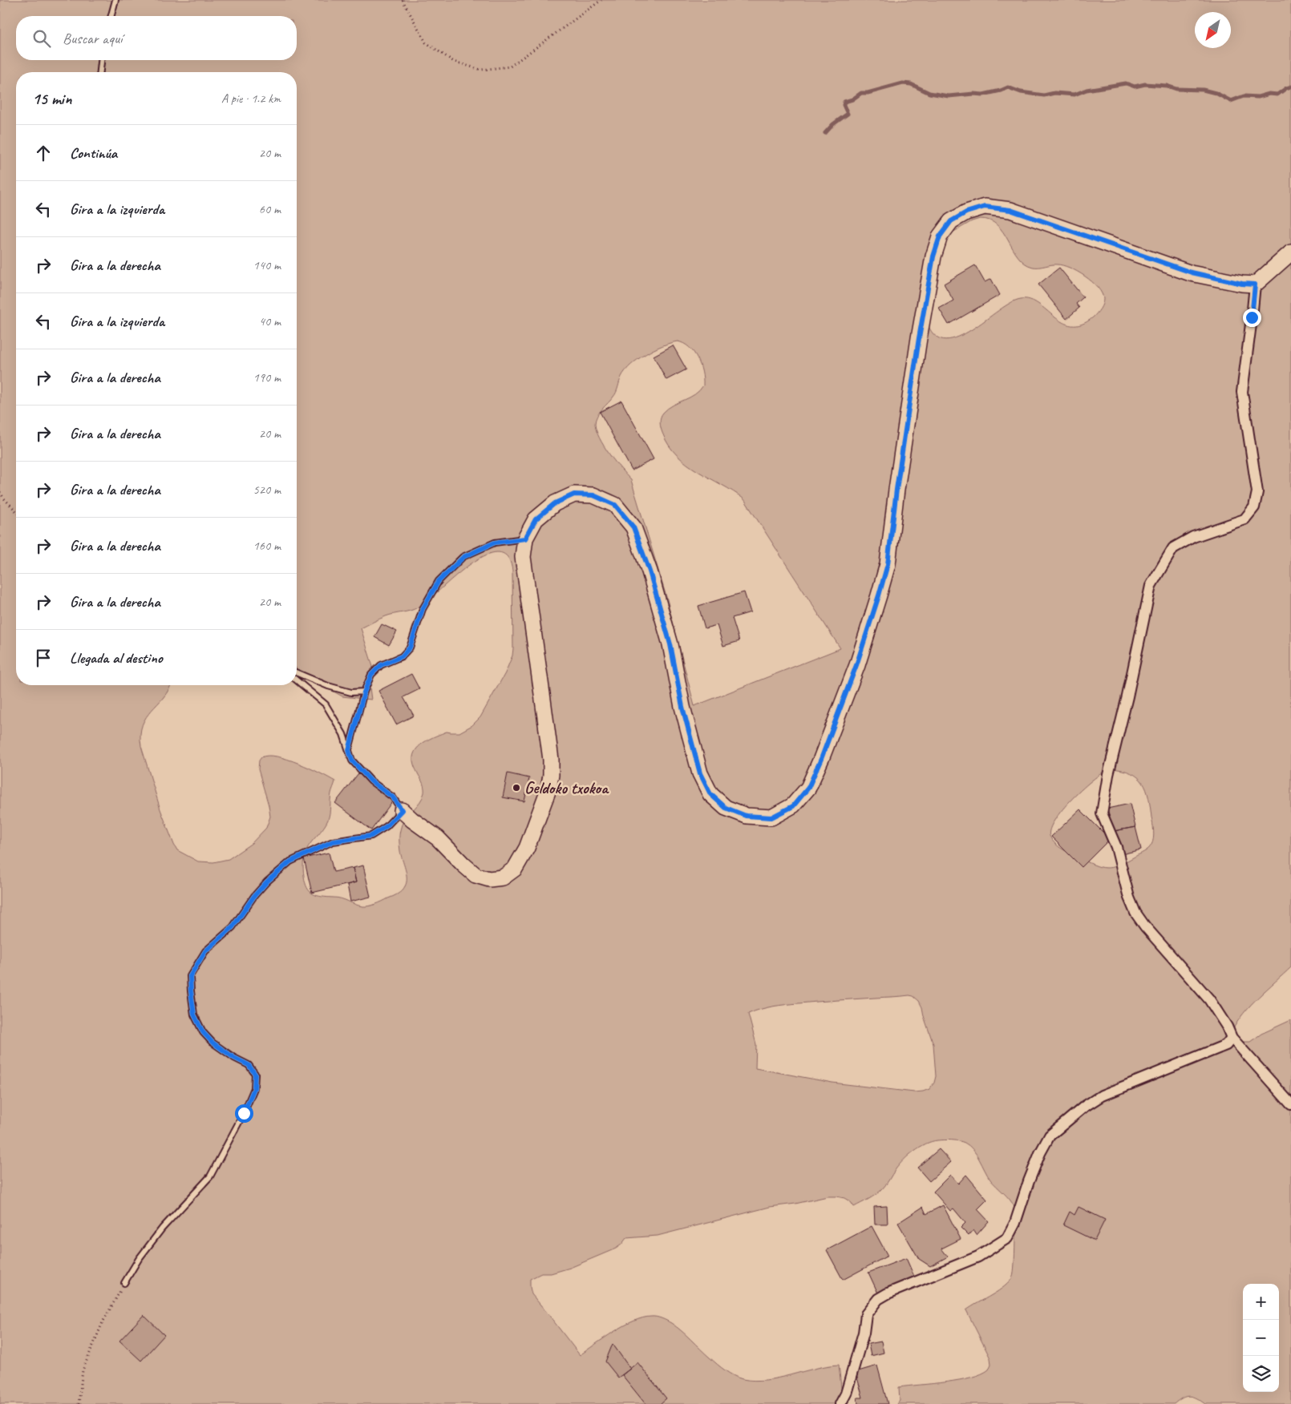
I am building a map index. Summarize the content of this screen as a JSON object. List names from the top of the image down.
{
  "places": ["Geldoko txokoa"],
  "north": "bottom left",
  "page": {
    "search": "Buscar aquí",
    "heading": ["15 min", "A pie · 1.2 km"],
    "list": [
      ["Continúa", "20 m"],
      ["Gira a la izquierda", "60 m"],
      ["Gira a la derecha", "140 m"],
      ["Gira a la izquierda", "40 m"],
      ["Gira a la derecha", "190 m"],
      ["Gira a la derecha", "20 m"],
      ["Gira a la derecha", "520 m"],
      ["Gira a la derecha", "160 m"],
      ["Gira a la derecha", "20 m"],
      "Llegada al destino"
    ],
    "map_buttons": ["+", "−"]
  }
}
